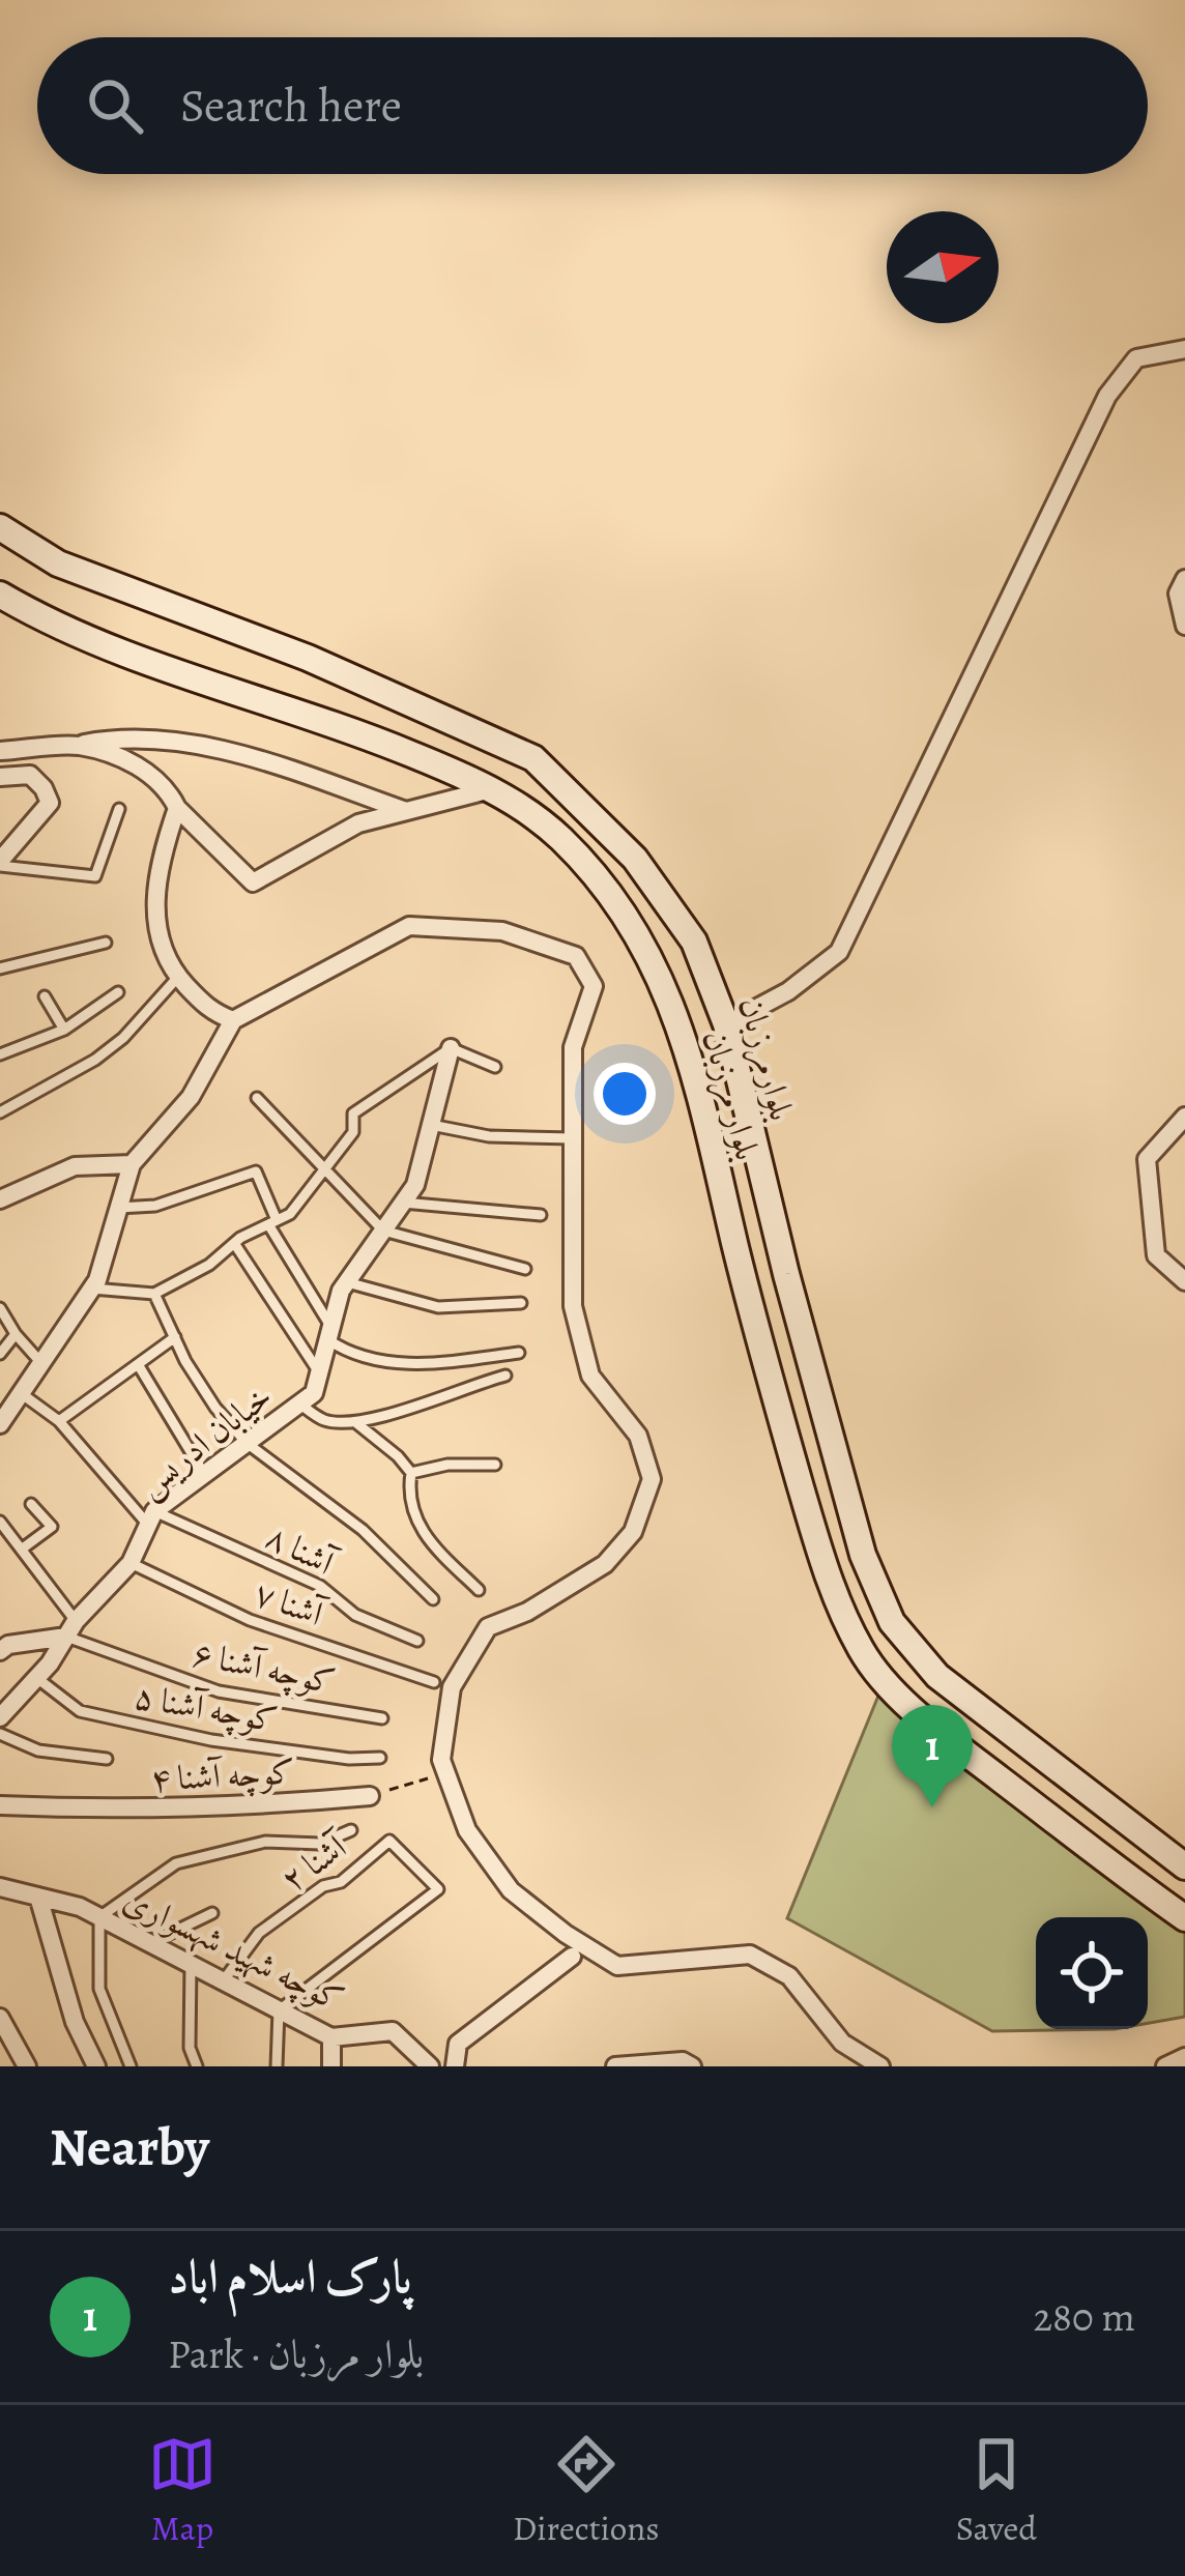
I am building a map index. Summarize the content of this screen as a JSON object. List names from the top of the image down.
{
  "streets": {
    "main road": ["بلوارمرزبان", "بلوار مرزبان"],
    "street": ["خیابان ادریس", "کوچه آشنا ۴", "کوچه شهید شهسواری"],
    "lane": [
      "آشنا ۸",
      "آشنا ۷",
      "کوچه آشنا ۶",
      "کوچه آشنا ۵",
      "آشنا ۲"
    ]
  },
  "crossings": [
    ["خیابان ادریس", "آشنا ۸"],
    ["خیابان ادریس", "آشنا ۷"],
    ["خیابان ادریس", "کوچه آشنا ۶"],
    ["خیابان ادریس", "کوچه آشنا ۵"],
    ["آشنا ۲", "کوچه شهید شهسواری"]
  ],
  "north": "right",
  "page": {
    "search": "Search here",
    "pins": "1",
    "heading": "Nearby",
    "list": [
      {
        "mark": "1",
        "name": "پارک اسلام اباد",
        "note": "Park · بلوار مرزبان",
        "value": "280 m"
      }
    ],
    "nav": ["Map", "Directions", "Saved"]
  }
}
